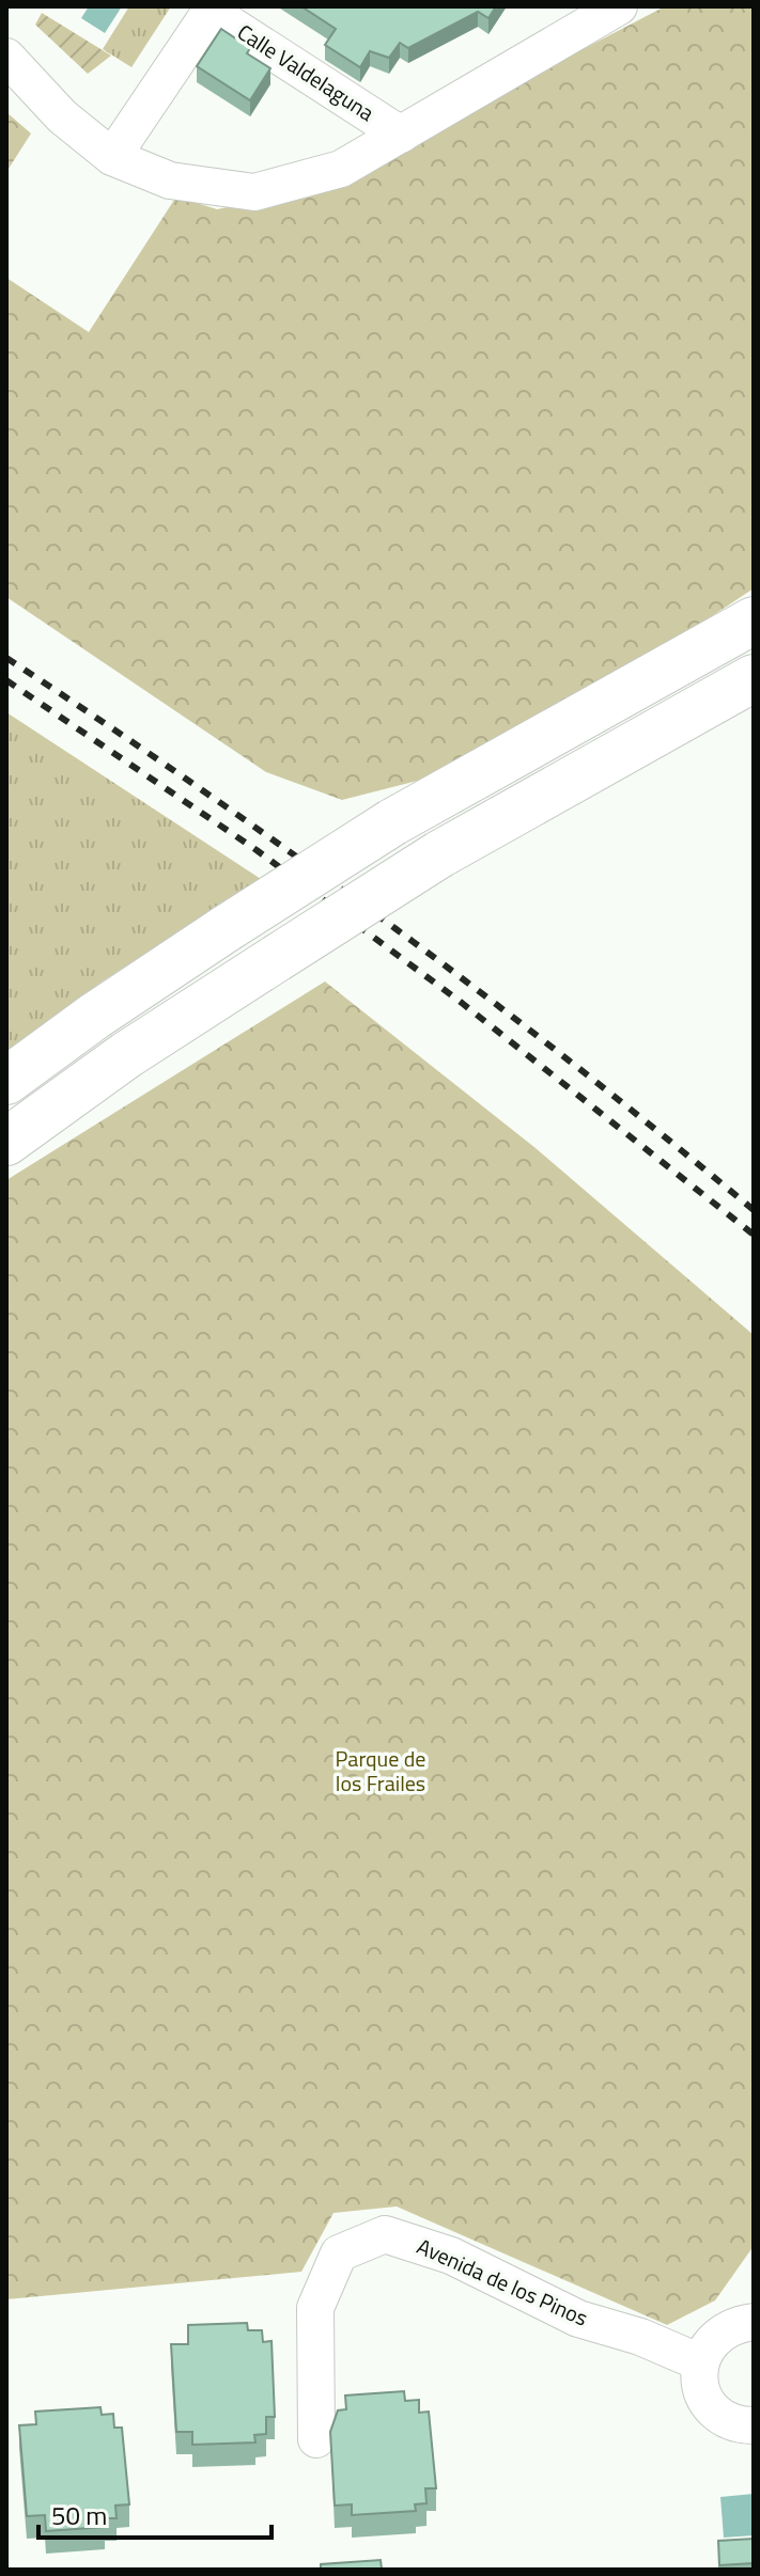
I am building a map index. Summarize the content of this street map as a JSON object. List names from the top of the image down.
{
  "streets": {
    "street": ["Calle Valdelaguna", "Avenida de los Pinos"]
  },
  "parks": ["Parque de los Frailes"],
  "scale_bar": "50 m"
}
